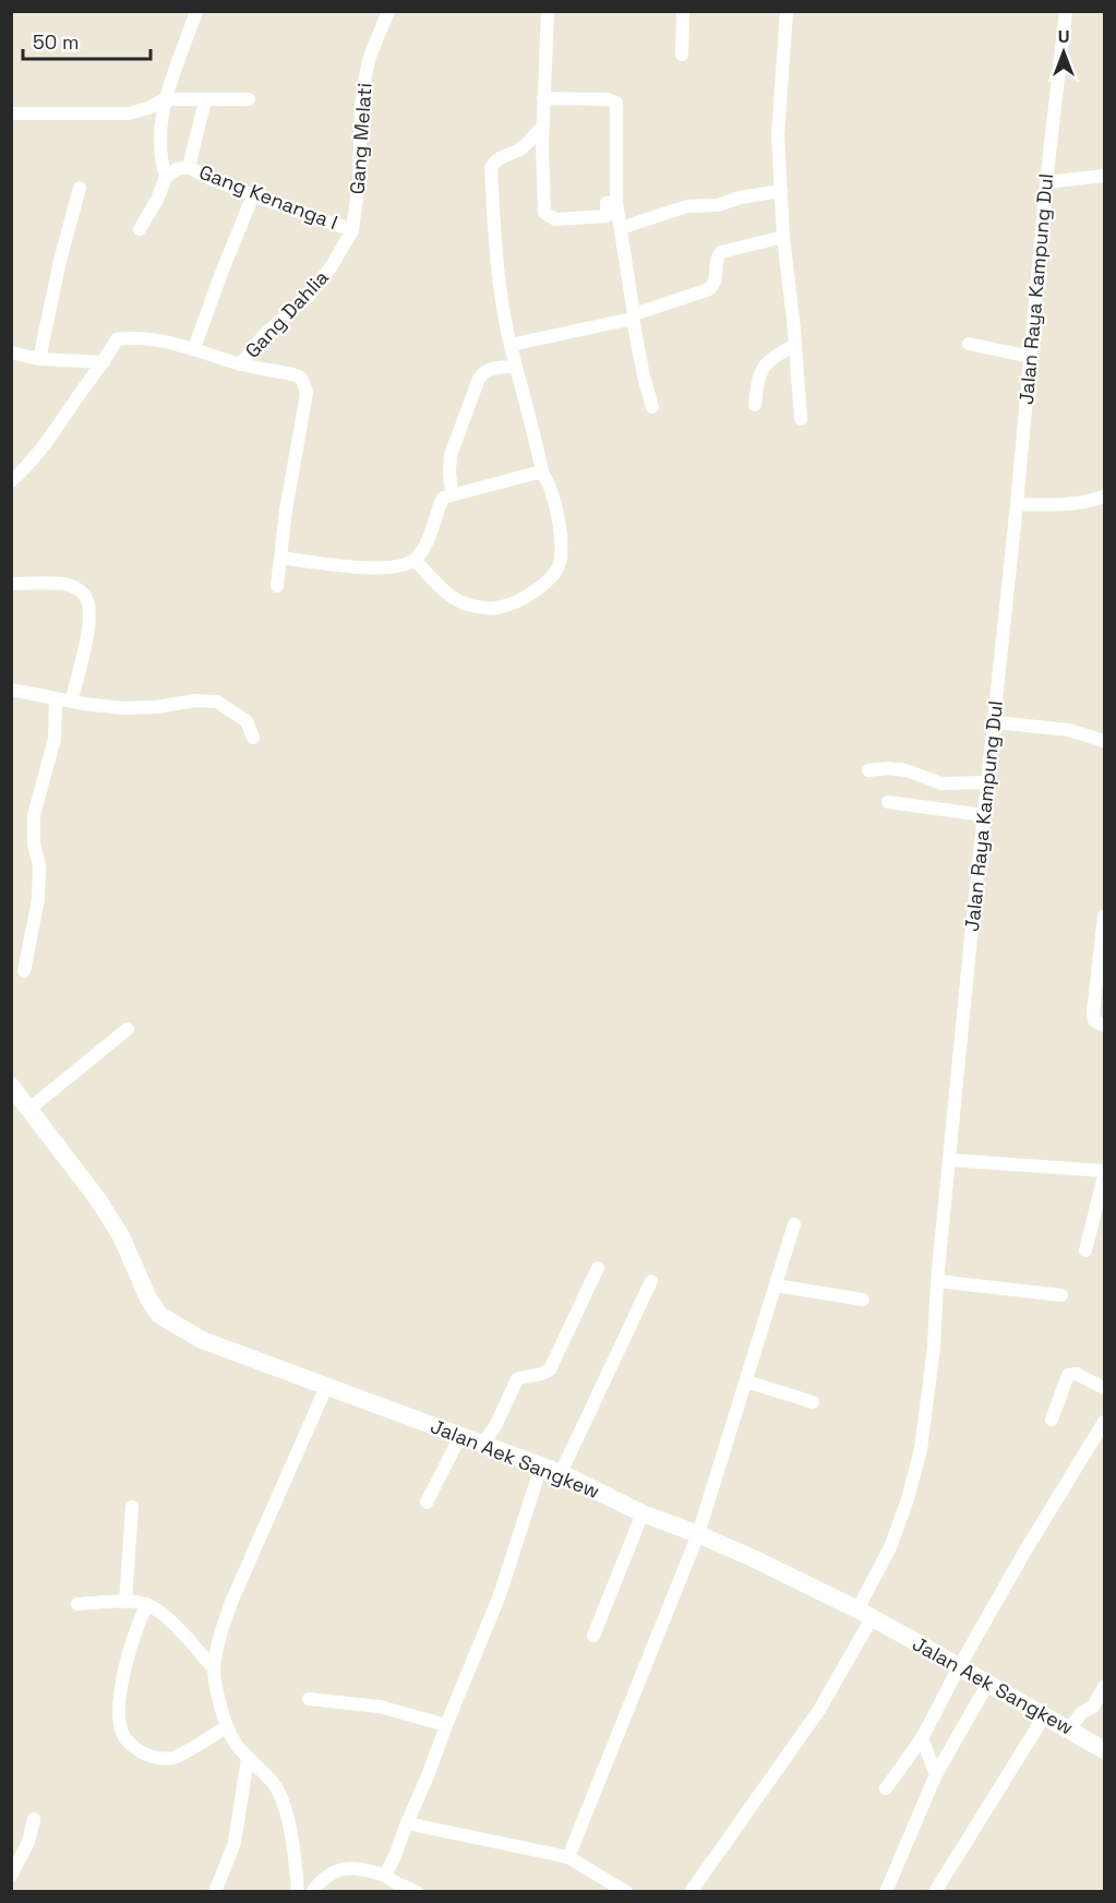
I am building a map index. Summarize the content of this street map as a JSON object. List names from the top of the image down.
{
  "streets": {
    "street": [
      "Gang Melati",
      "Gang Kenanga I",
      "Jalan Raya Kampung Dul",
      "Gang Dahlia",
      "Jalan Aek Sangkew"
    ]
  },
  "crossings": [
    ["Gang Melati", "Gang Kenanga I"],
    ["Gang Melati", "Gang Dahlia"],
    ["Gang Kenanga I", "Gang Dahlia"],
    ["Jalan Raya Kampung Dul", "Jalan Aek Sangkew"]
  ],
  "scale_bar": "50 m",
  "north": "top"
}
